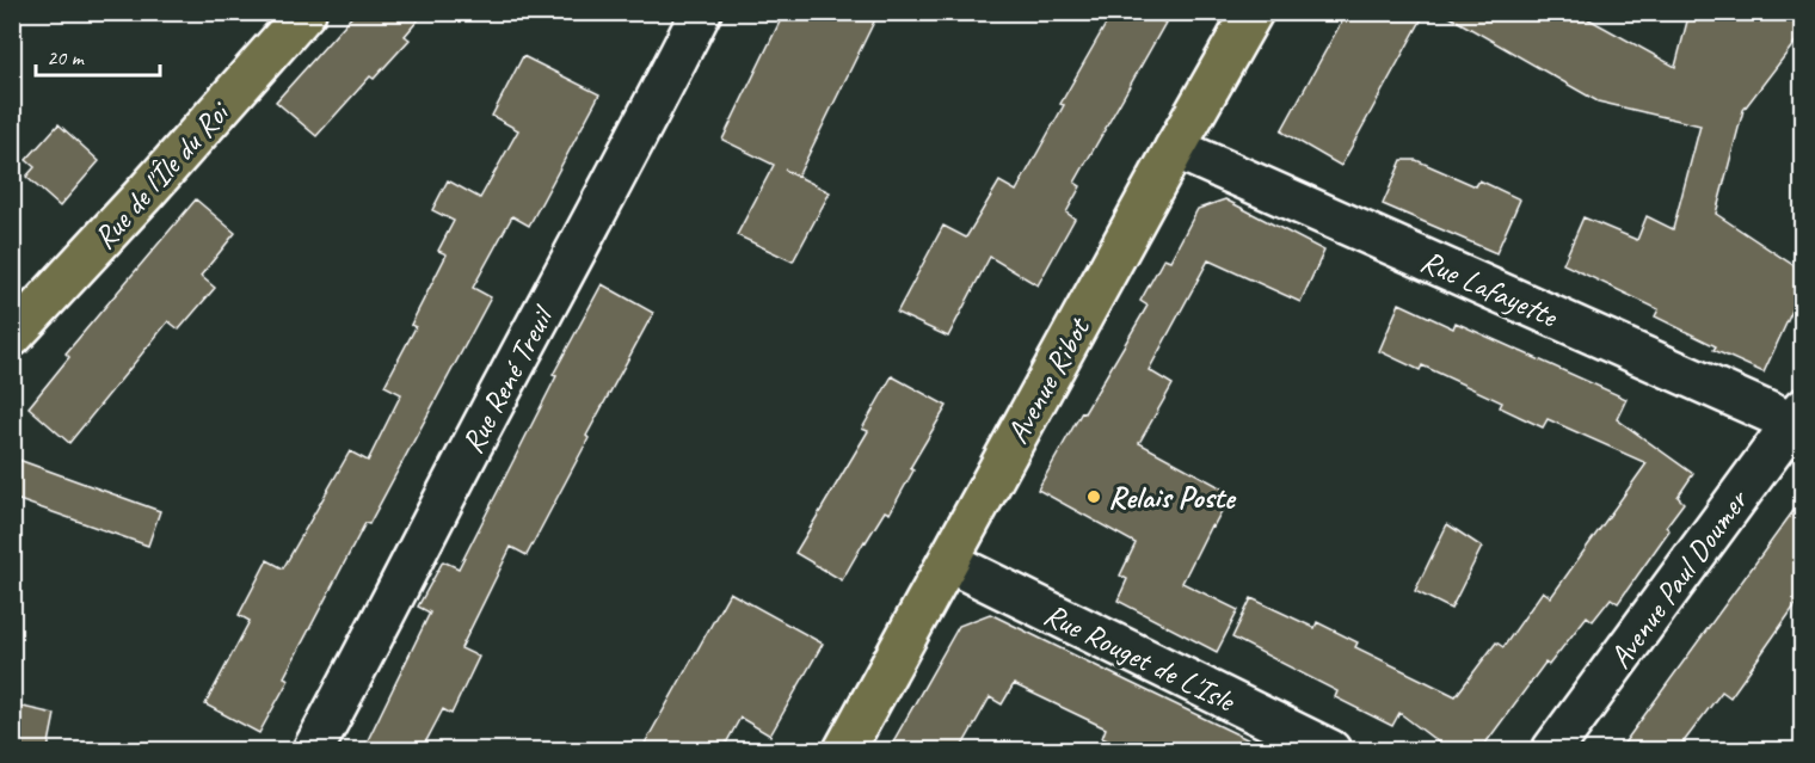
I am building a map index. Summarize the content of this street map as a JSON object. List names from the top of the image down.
{
  "streets": {
    "main road": ["Rue de l'Île du Roi", "Avenue Ribot"],
    "street": [
      "Rue Lafayette",
      "Rue René Treuil",
      "Avenue Paul Doumer",
      "Rue Rouget de L'Isle"
    ]
  },
  "crossings": [
    ["Rue Lafayette", "Avenue Ribot"],
    ["Rue Lafayette", "Avenue Paul Doumer"],
    ["Avenue Ribot", "Rue Rouget de L'Isle"]
  ],
  "places": ["Relais Poste"],
  "scale_bar": "20 m"
}
